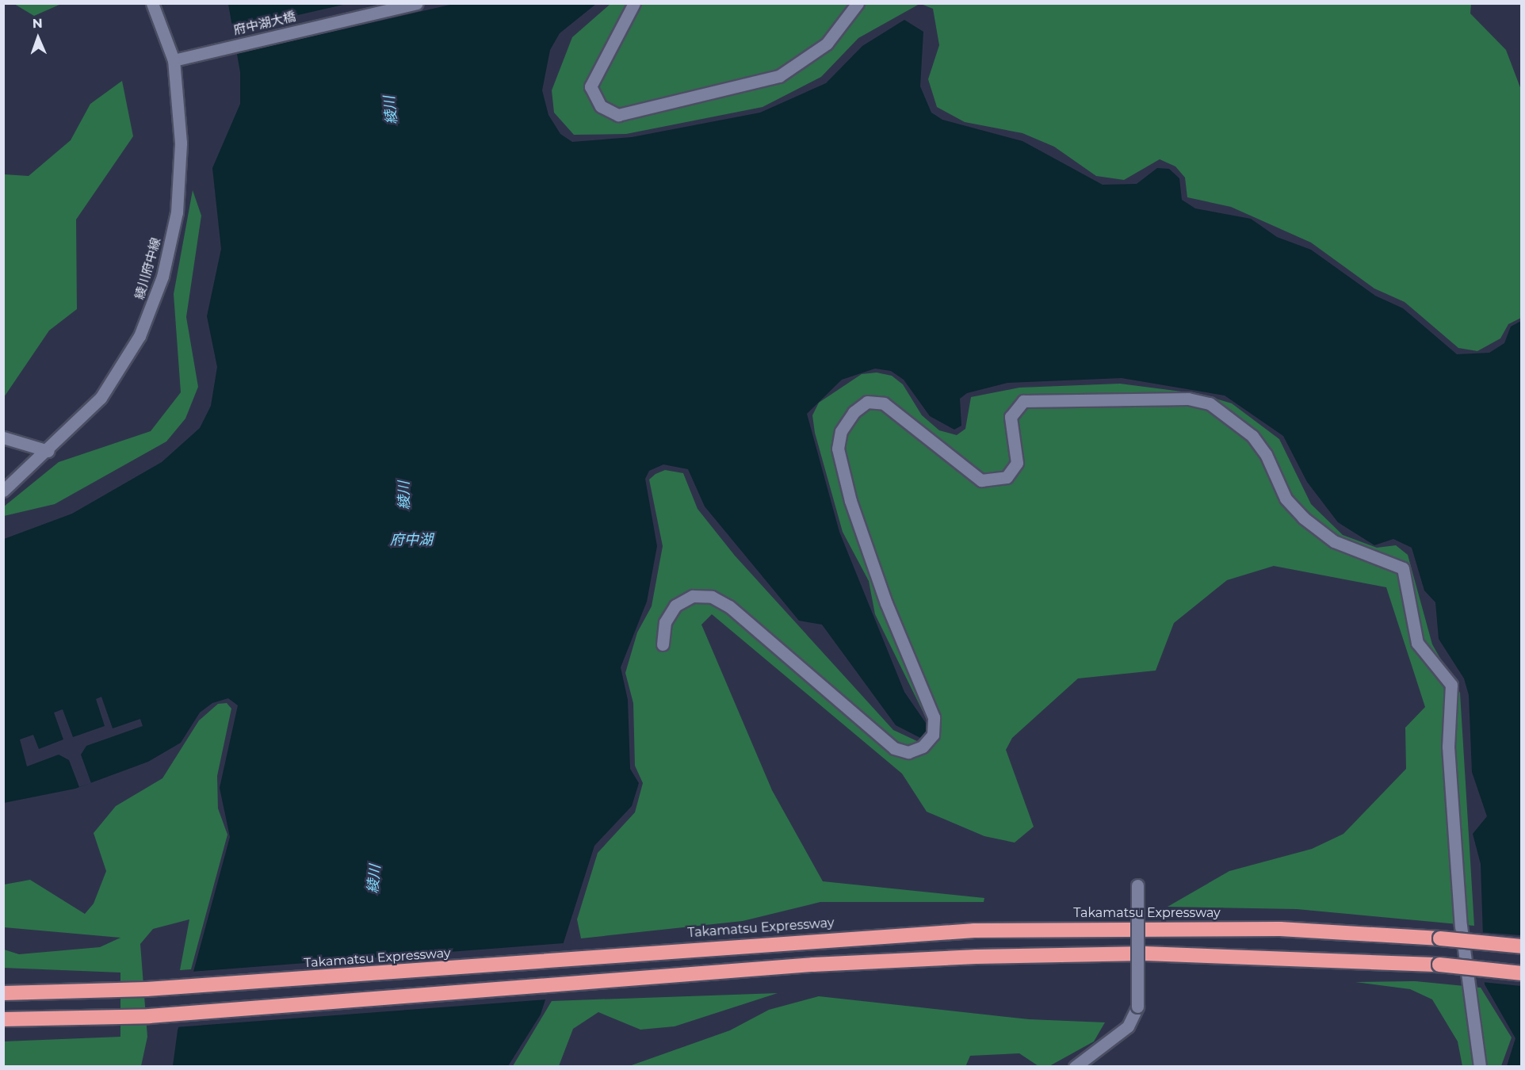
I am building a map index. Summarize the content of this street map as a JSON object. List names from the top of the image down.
{
  "streets": {
    "highway": ["Takamatsu Expressway"],
    "street": ["府中湖大橋", "綾川府中線"]
  },
  "crossings": [
    ["府中湖大橋", "綾川府中線"]
  ],
  "water": ["綾川", "府中湖"],
  "north": "top"
}
